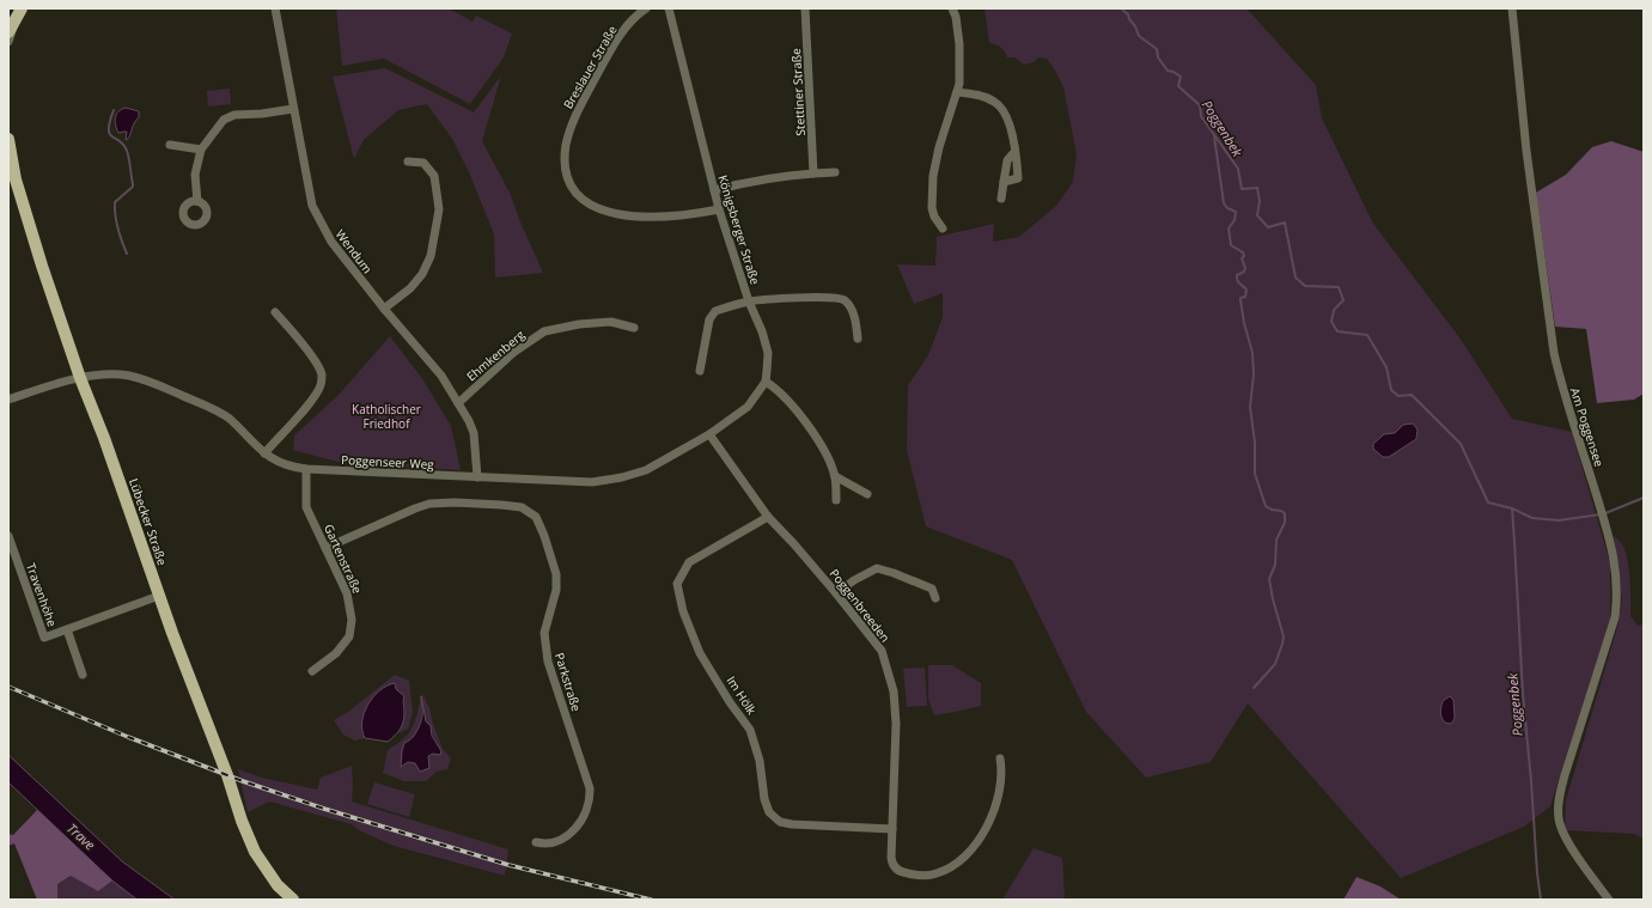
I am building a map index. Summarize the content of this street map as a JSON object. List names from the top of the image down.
{
  "streets": {
    "main road": ["Lübecker Straße"],
    "street": [
      "Breslauer Straße",
      "Stettiner Straße",
      "Königsberger Straße",
      "Wendum",
      "Ehmkenberg",
      "Am Poggensee",
      "Poggenseer Weg",
      "Gartenstraße",
      "Travenhöhe",
      "Poggenbreeden",
      "Parkstraße",
      "Im Hölk"
    ]
  },
  "crossings": [
    ["Breslauer Straße", "Königsberger Straße"],
    ["Wendum", "Ehmkenberg"],
    ["Wendum", "Poggenseer Weg"],
    ["Poggenseer Weg", "Lübecker Straße"],
    ["Poggenseer Weg", "Gartenstraße"],
    ["Poggenseer Weg", "Poggenbreeden"],
    ["Lübecker Straße", "Travenhöhe"],
    ["Gartenstraße", "Parkstraße"],
    ["Poggenbreeden", "Im Hölk"]
  ],
  "water": ["Poggenbek", "Trave"],
  "parks": ["Katholischer Friedhof"]
}
